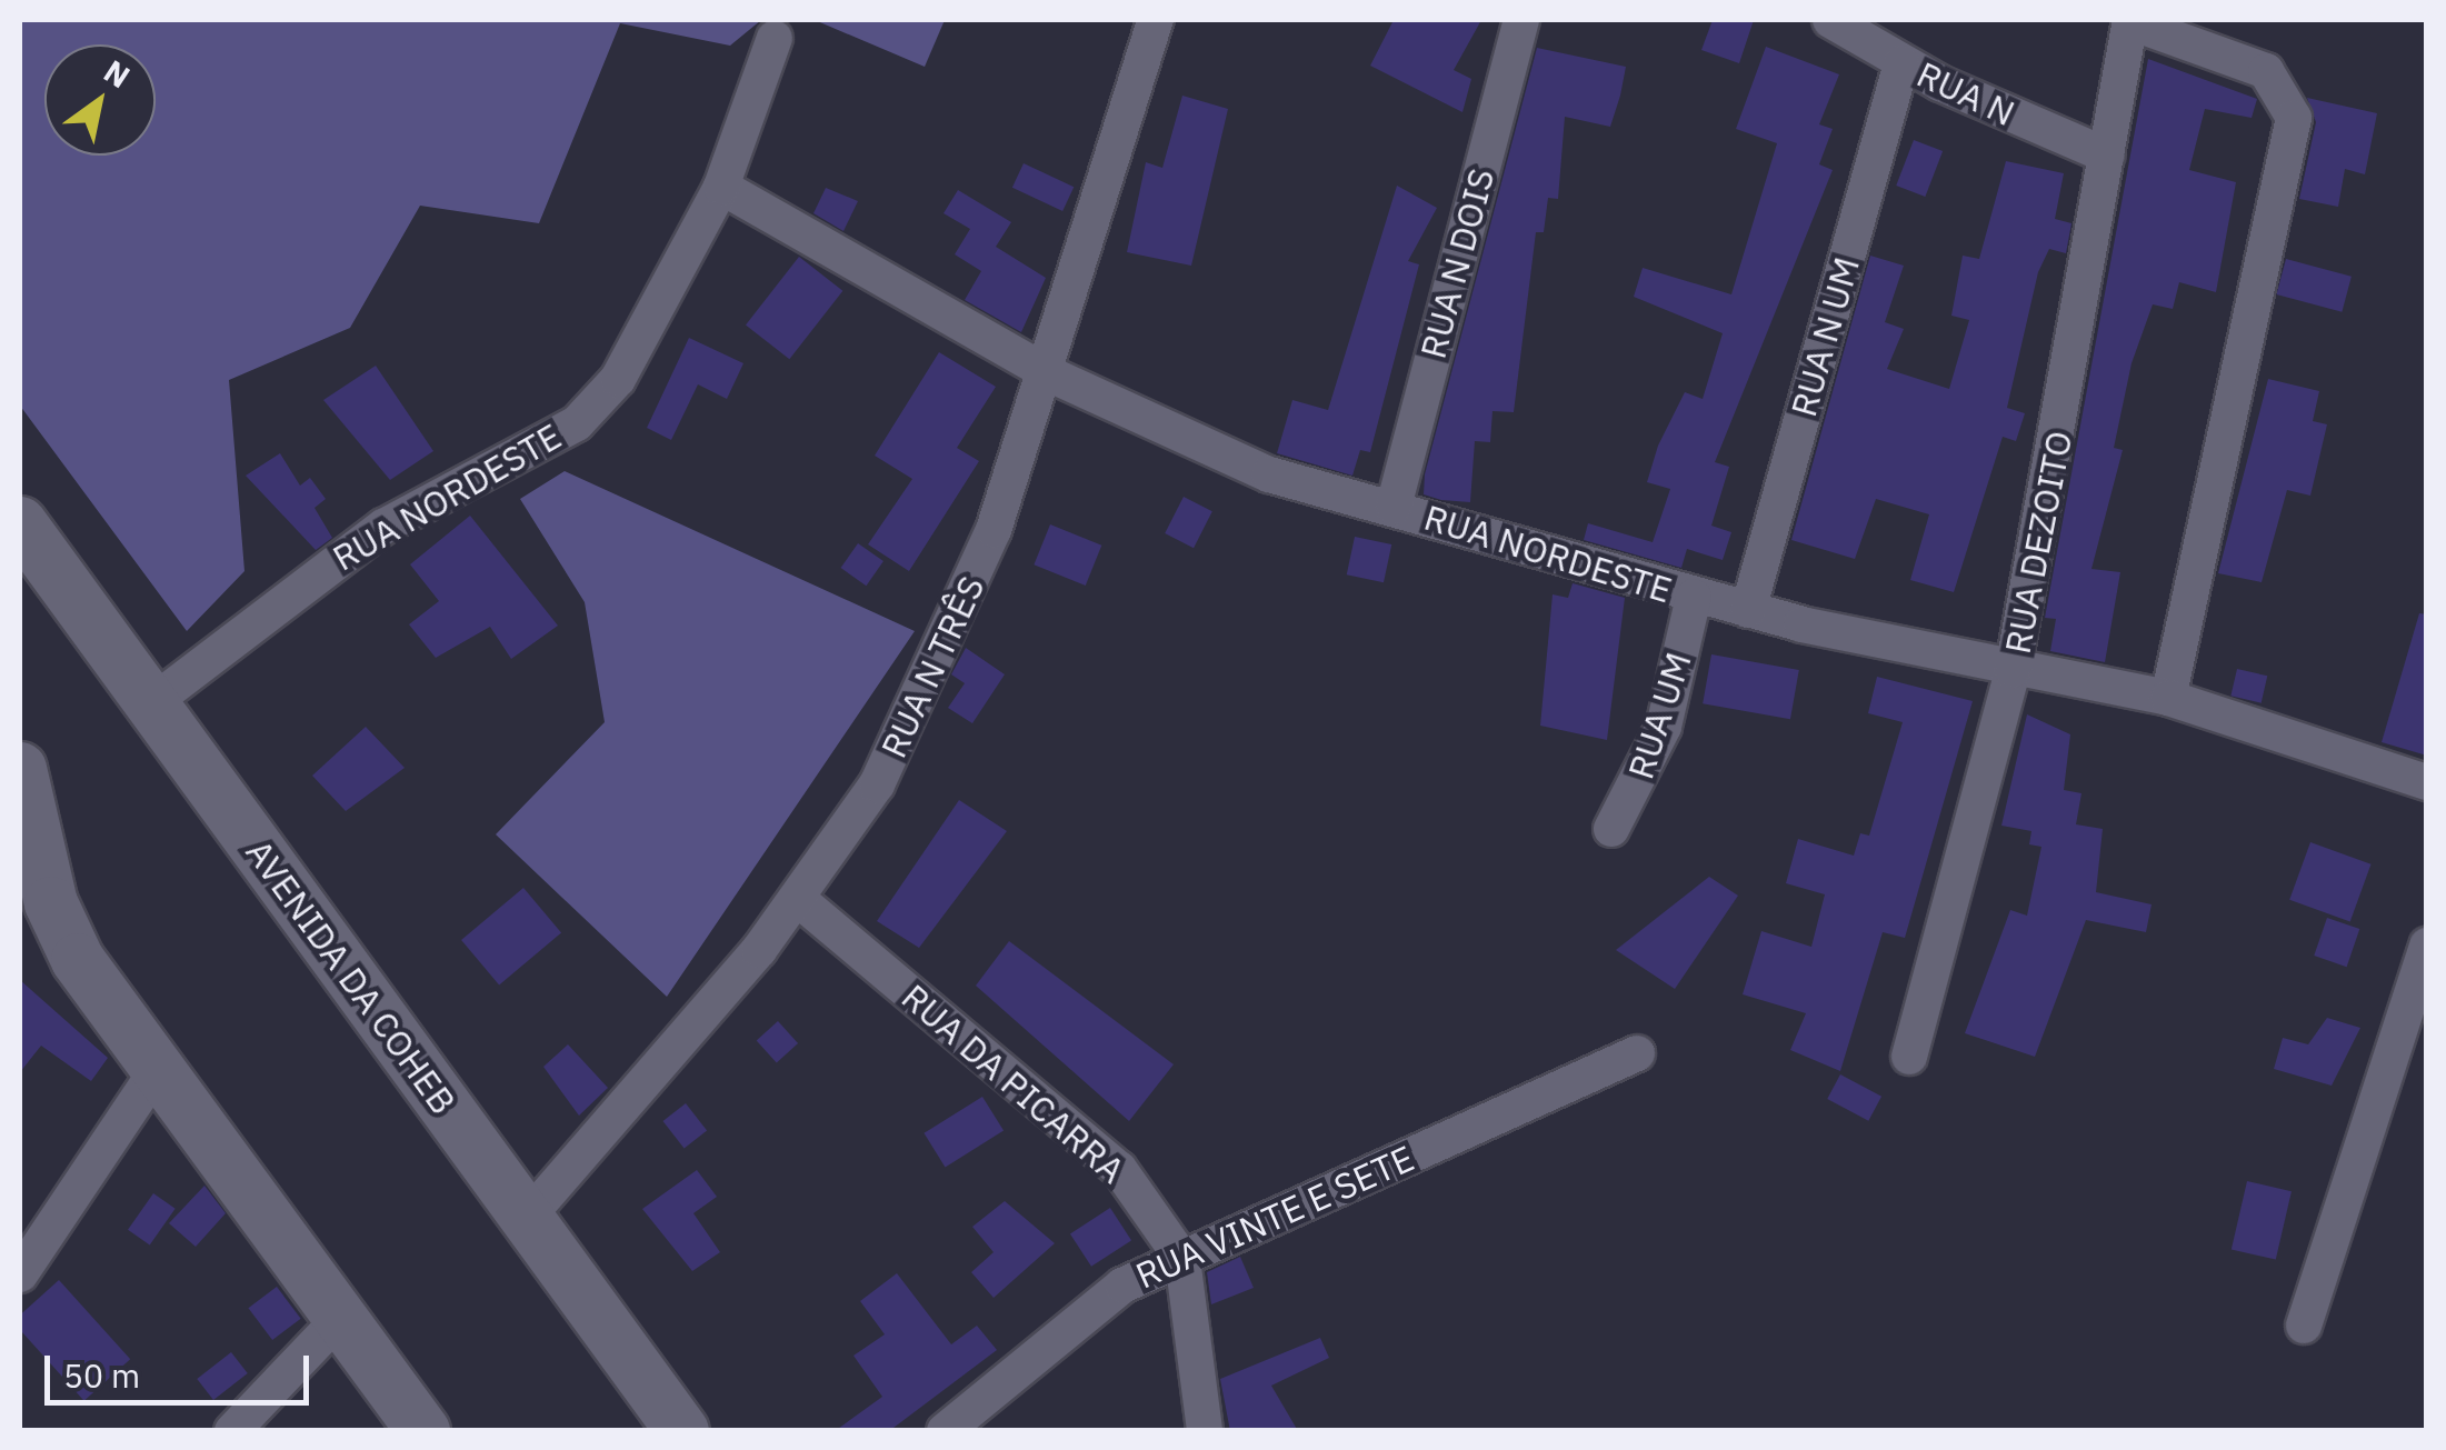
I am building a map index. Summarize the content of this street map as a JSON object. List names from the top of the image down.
{
  "streets": {
    "main road": ["AVENIDA DA COHEB"],
    "street": [
      "RUA N",
      "RUA N DOIS",
      "RUA N UM",
      "RUA NORDESTE",
      "RUA DEZOITO",
      "RUA N TRÊS",
      "RUA UM",
      "RUA DA PICARRA",
      "RUA VINTE E SETE"
    ]
  },
  "crossings": [
    ["RUA N", "RUA N UM"],
    ["RUA N", "RUA DEZOITO"],
    ["RUA N DOIS", "RUA NORDESTE"],
    ["RUA N UM", "RUA NORDESTE"],
    ["RUA NORDESTE", "RUA DEZOITO"],
    ["RUA NORDESTE", "RUA N TRÊS"],
    ["RUA NORDESTE", "RUA UM"],
    ["RUA NORDESTE", "AVENIDA DA COHEB"],
    ["RUA N TRÊS", "AVENIDA DA COHEB"],
    ["RUA N TRÊS", "RUA DA PICARRA"],
    ["RUA DA PICARRA", "RUA VINTE E SETE"]
  ],
  "scale_bar": "50 m",
  "north": "top right"
}
